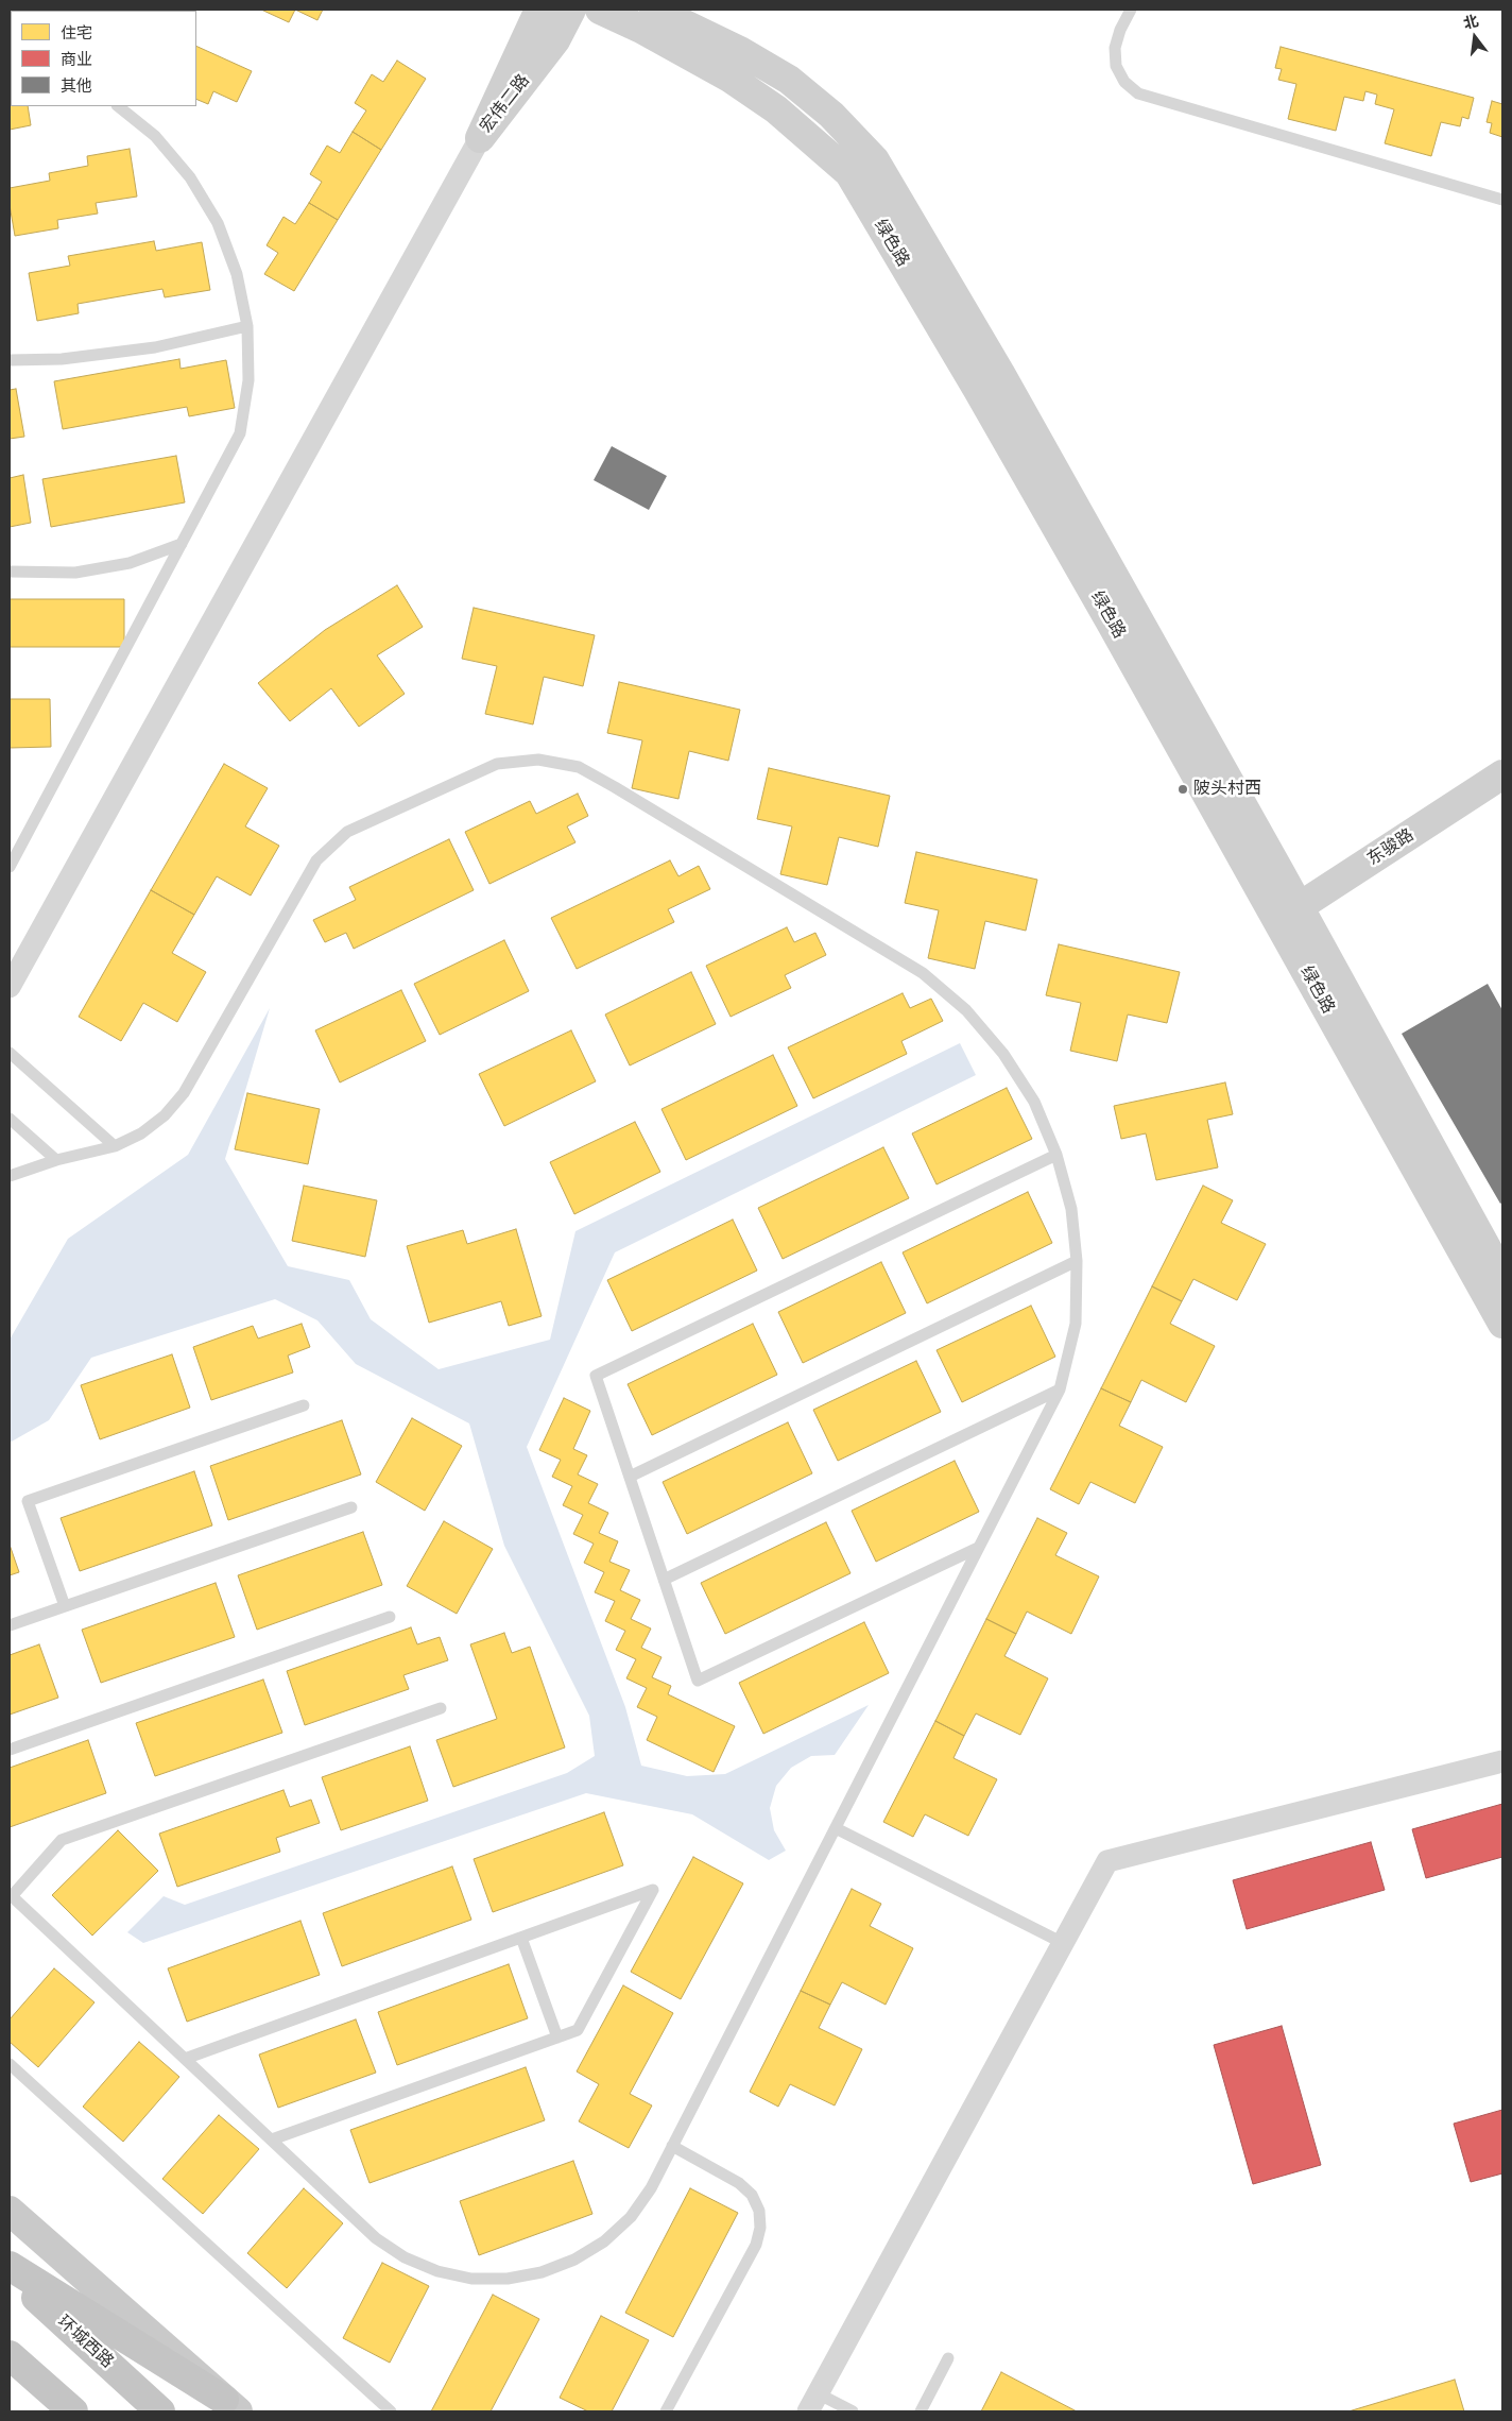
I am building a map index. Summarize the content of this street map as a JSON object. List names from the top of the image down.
{
  "streets": {
    "highway": ["环城西路"],
    "main road": ["宏伟二路", "绿色路", "东骏路"]
  },
  "crossings": [
    ["绿色路", "东骏路"]
  ],
  "places": ["陂头村西"],
  "legend": ["住宅", "商业", "其他"],
  "north": "top"
}
